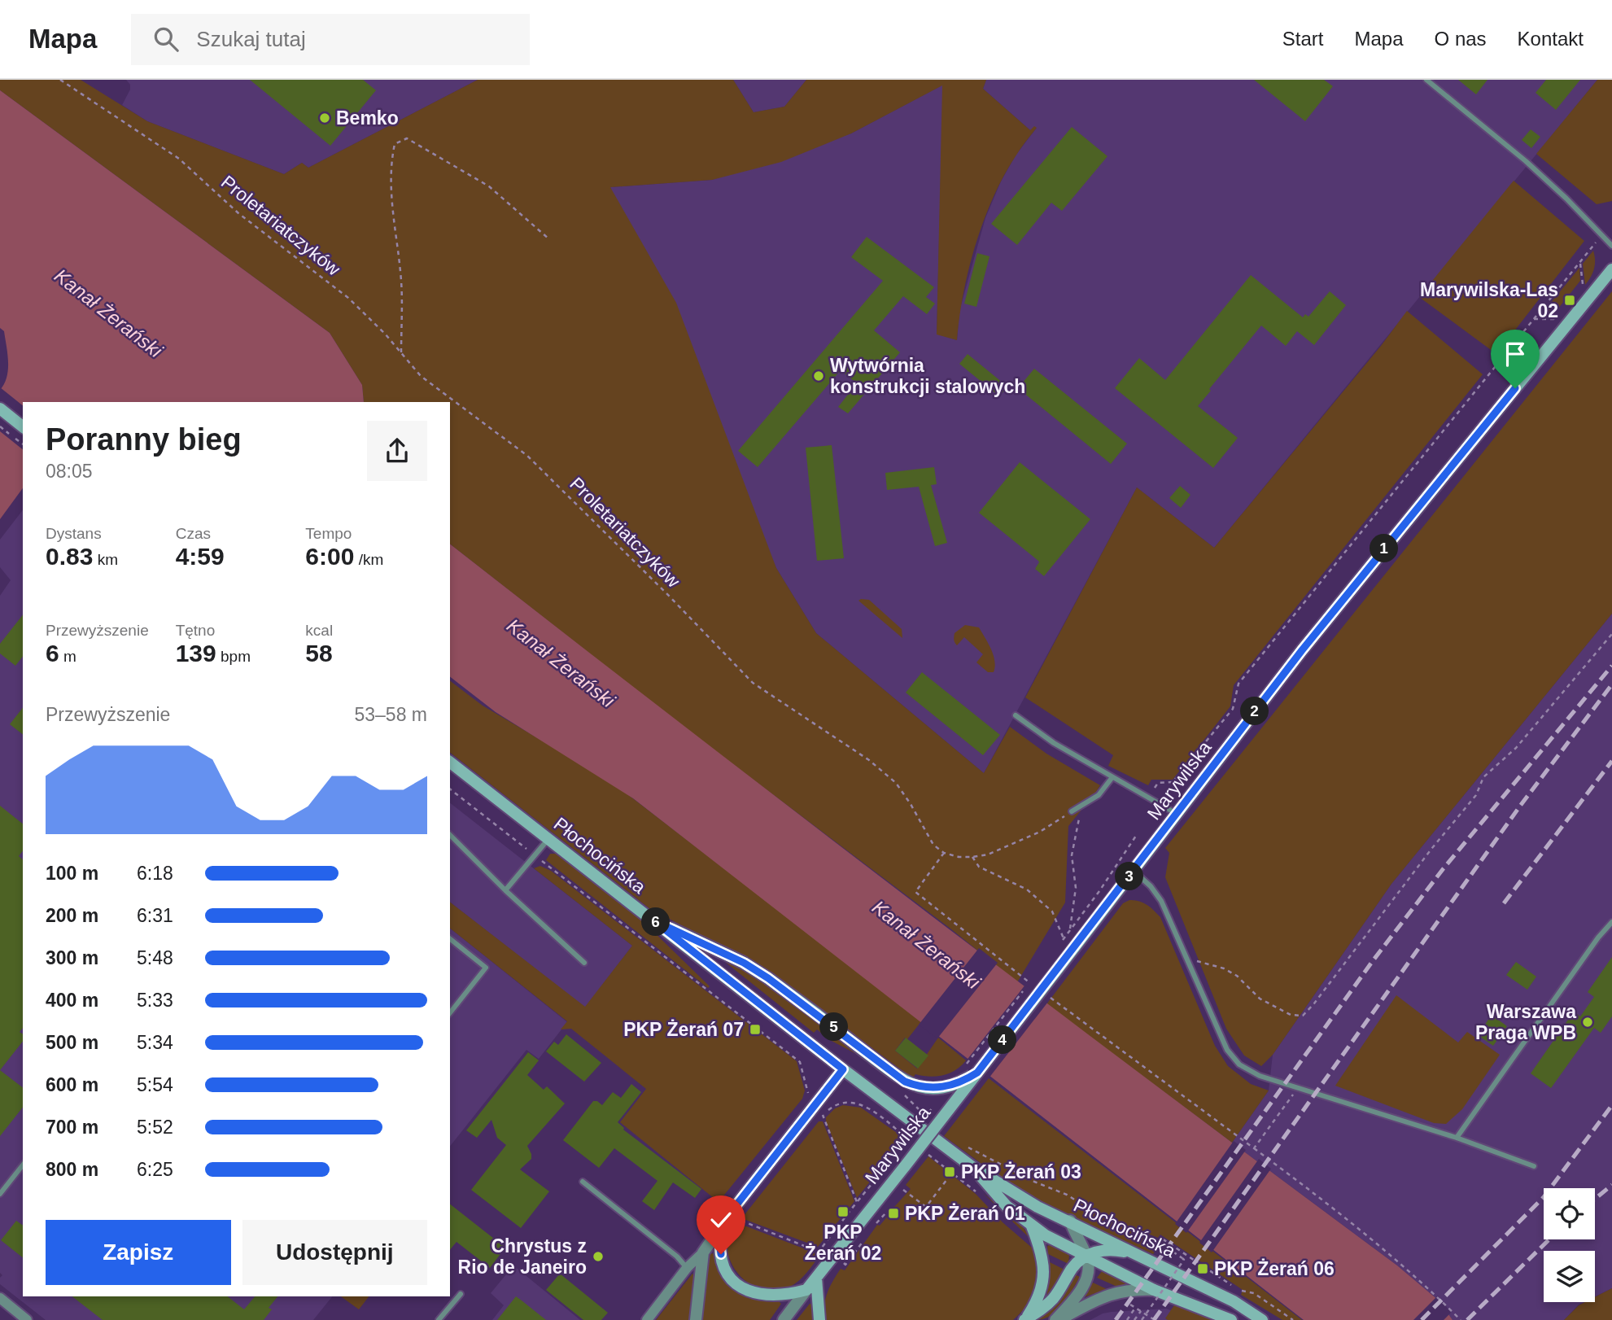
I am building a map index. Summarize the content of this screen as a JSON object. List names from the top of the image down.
{
  "streets": {
    "main road": ["Marywilska", "Płochocińska"],
    "path": ["Proletariatczyków"]
  },
  "water": ["Kanał Żerański"],
  "places": {
    "other": [
      "Bemko",
      "Wytwórnia konstrukcji stalowych",
      "Warszawa Praga WPB",
      "Chrystus z Rio de Janeiro"
    ],
    "transit": [
      "Marywilska-Las 02",
      "PKP Żerań 07",
      "PKP Żerań 03",
      "PKP Żerań 02",
      "PKP Żerań 01",
      "PKP Żerań 06"
    ]
  },
  "page": {
    "header": "Mapa",
    "search": "Szukaj tutaj",
    "nav": [
      "Start",
      "Mapa",
      "O nas",
      "Kontakt"
    ],
    "heading": ["Poranny bieg", "08:05"],
    "stats": [
      ["Dystans", "0.83 km"],
      ["Czas", "4:59"],
      ["Tempo", "6:00 /km"],
      ["Przewyższenie", "6 m"],
      ["Tętno", "139 bpm"],
      ["kcal", "58"]
    ],
    "pins": [
      "1",
      "2",
      "3",
      "6",
      "5",
      "4"
    ],
    "chart": ["Przewyższenie", "53–58 m"],
    "list": [
      {
        "name": "100 m",
        "note": "6:18"
      },
      {
        "name": "200 m",
        "note": "6:31"
      },
      {
        "name": "300 m",
        "note": "5:48"
      },
      {
        "name": "400 m",
        "note": "5:33"
      },
      {
        "name": "500 m",
        "note": "5:34"
      },
      {
        "name": "600 m",
        "note": "5:54"
      },
      {
        "name": "700 m",
        "note": "5:52"
      },
      {
        "name": "800 m",
        "note": "6:25"
      }
    ],
    "buttons": ["Zapisz", "Udostępnij"]
  }
}
